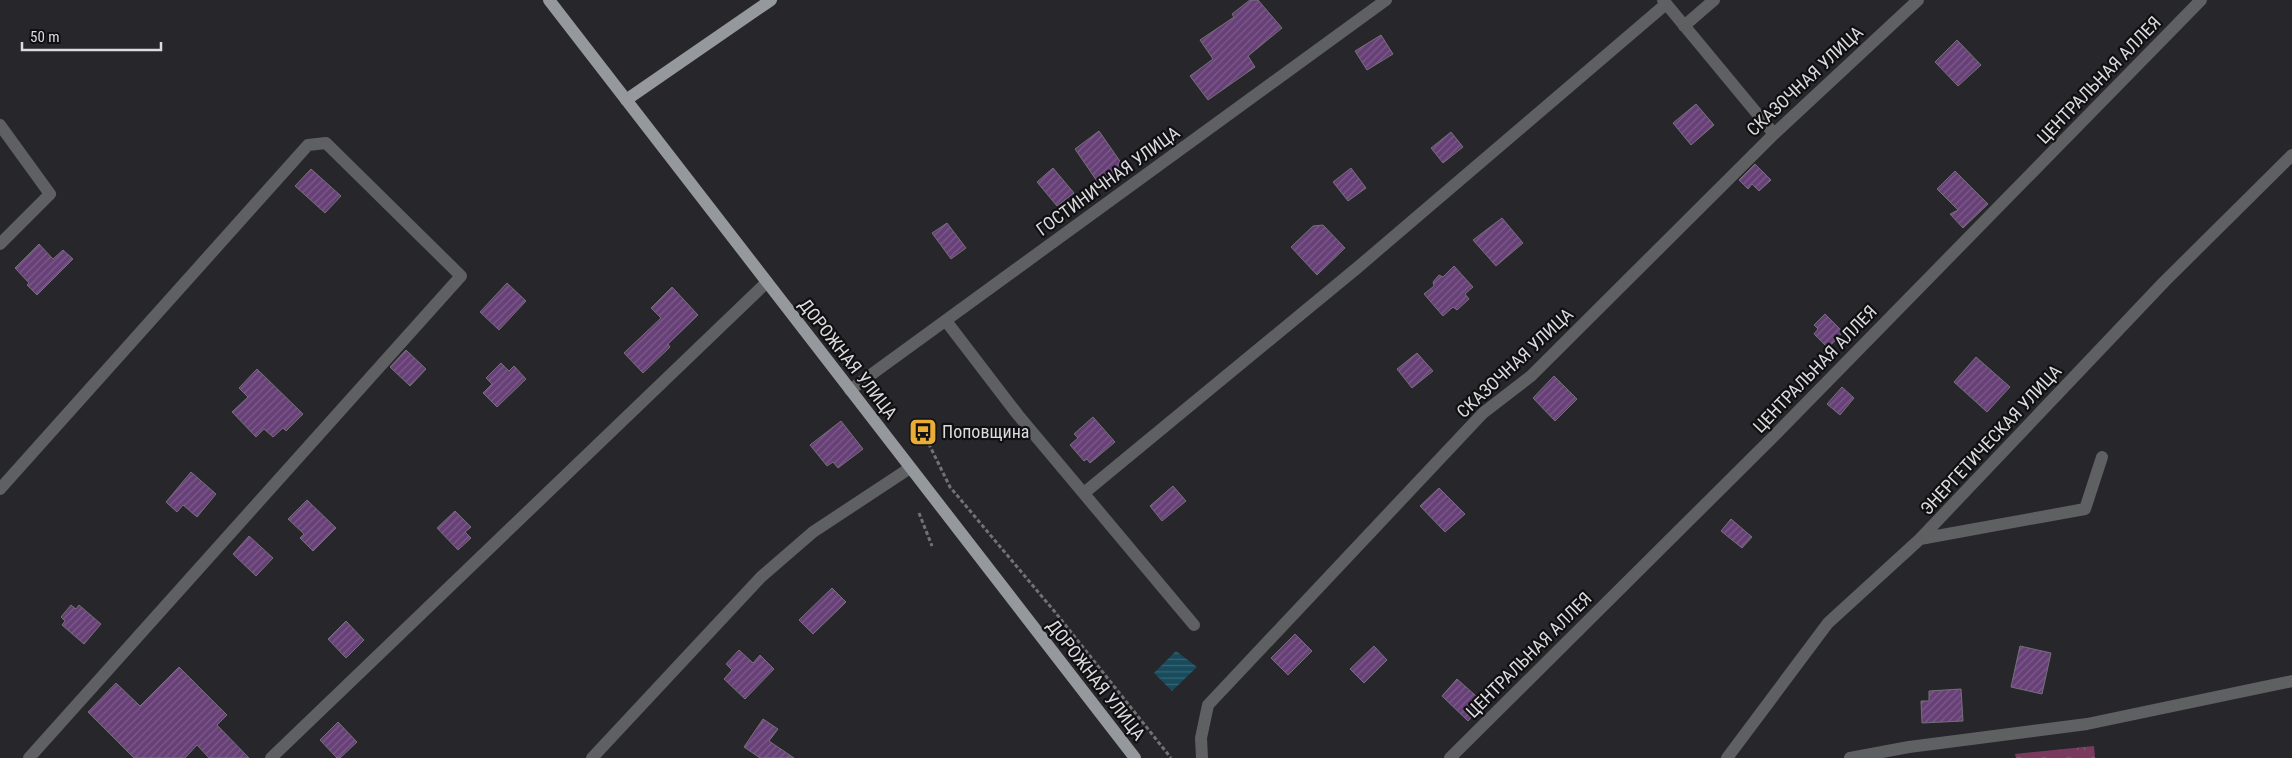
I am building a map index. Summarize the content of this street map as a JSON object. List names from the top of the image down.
{
  "streets": {
    "main road": ["ДОРОЖНАЯ УЛИЦА"],
    "street": [
      "ЦЕНТРАЛЬНАЯ АЛЛЕЯ",
      "СКАЗОЧНАЯ УЛИЦА",
      "ГОСТИНИЧНАЯ УЛИЦА",
      "ЭНЕРГЕТИЧЕСКАЯ УЛИЦА"
    ]
  },
  "crossings": [
    ["ГОСТИНИЧНАЯ УЛИЦА", "ДОРОЖНАЯ УЛИЦА"]
  ],
  "places": {
    "bus stop": ["Поповщина"]
  },
  "scale_bar": "50 m"
}
